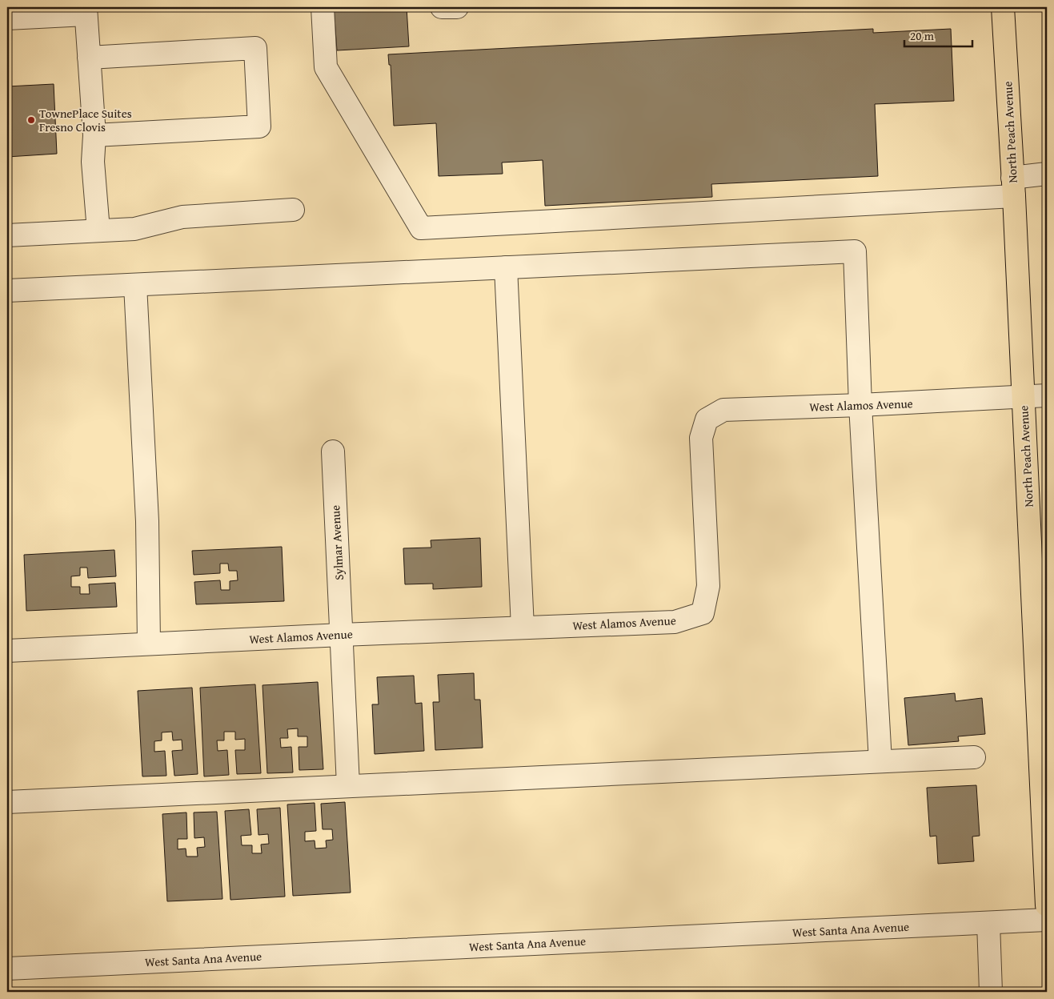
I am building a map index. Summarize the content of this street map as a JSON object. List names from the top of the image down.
{
  "streets": {
    "main road": ["North Peach Avenue"],
    "street": ["West Alamos Avenue", "Sylmar Avenue", "West Santa Ana Avenue"]
  },
  "crossings": [
    ["North Peach Avenue", "West Alamos Avenue"],
    ["West Alamos Avenue", "Sylmar Avenue"]
  ],
  "places": ["TownePlace Suites Fresno Clovis"],
  "scale_bar": "20 m"
}
